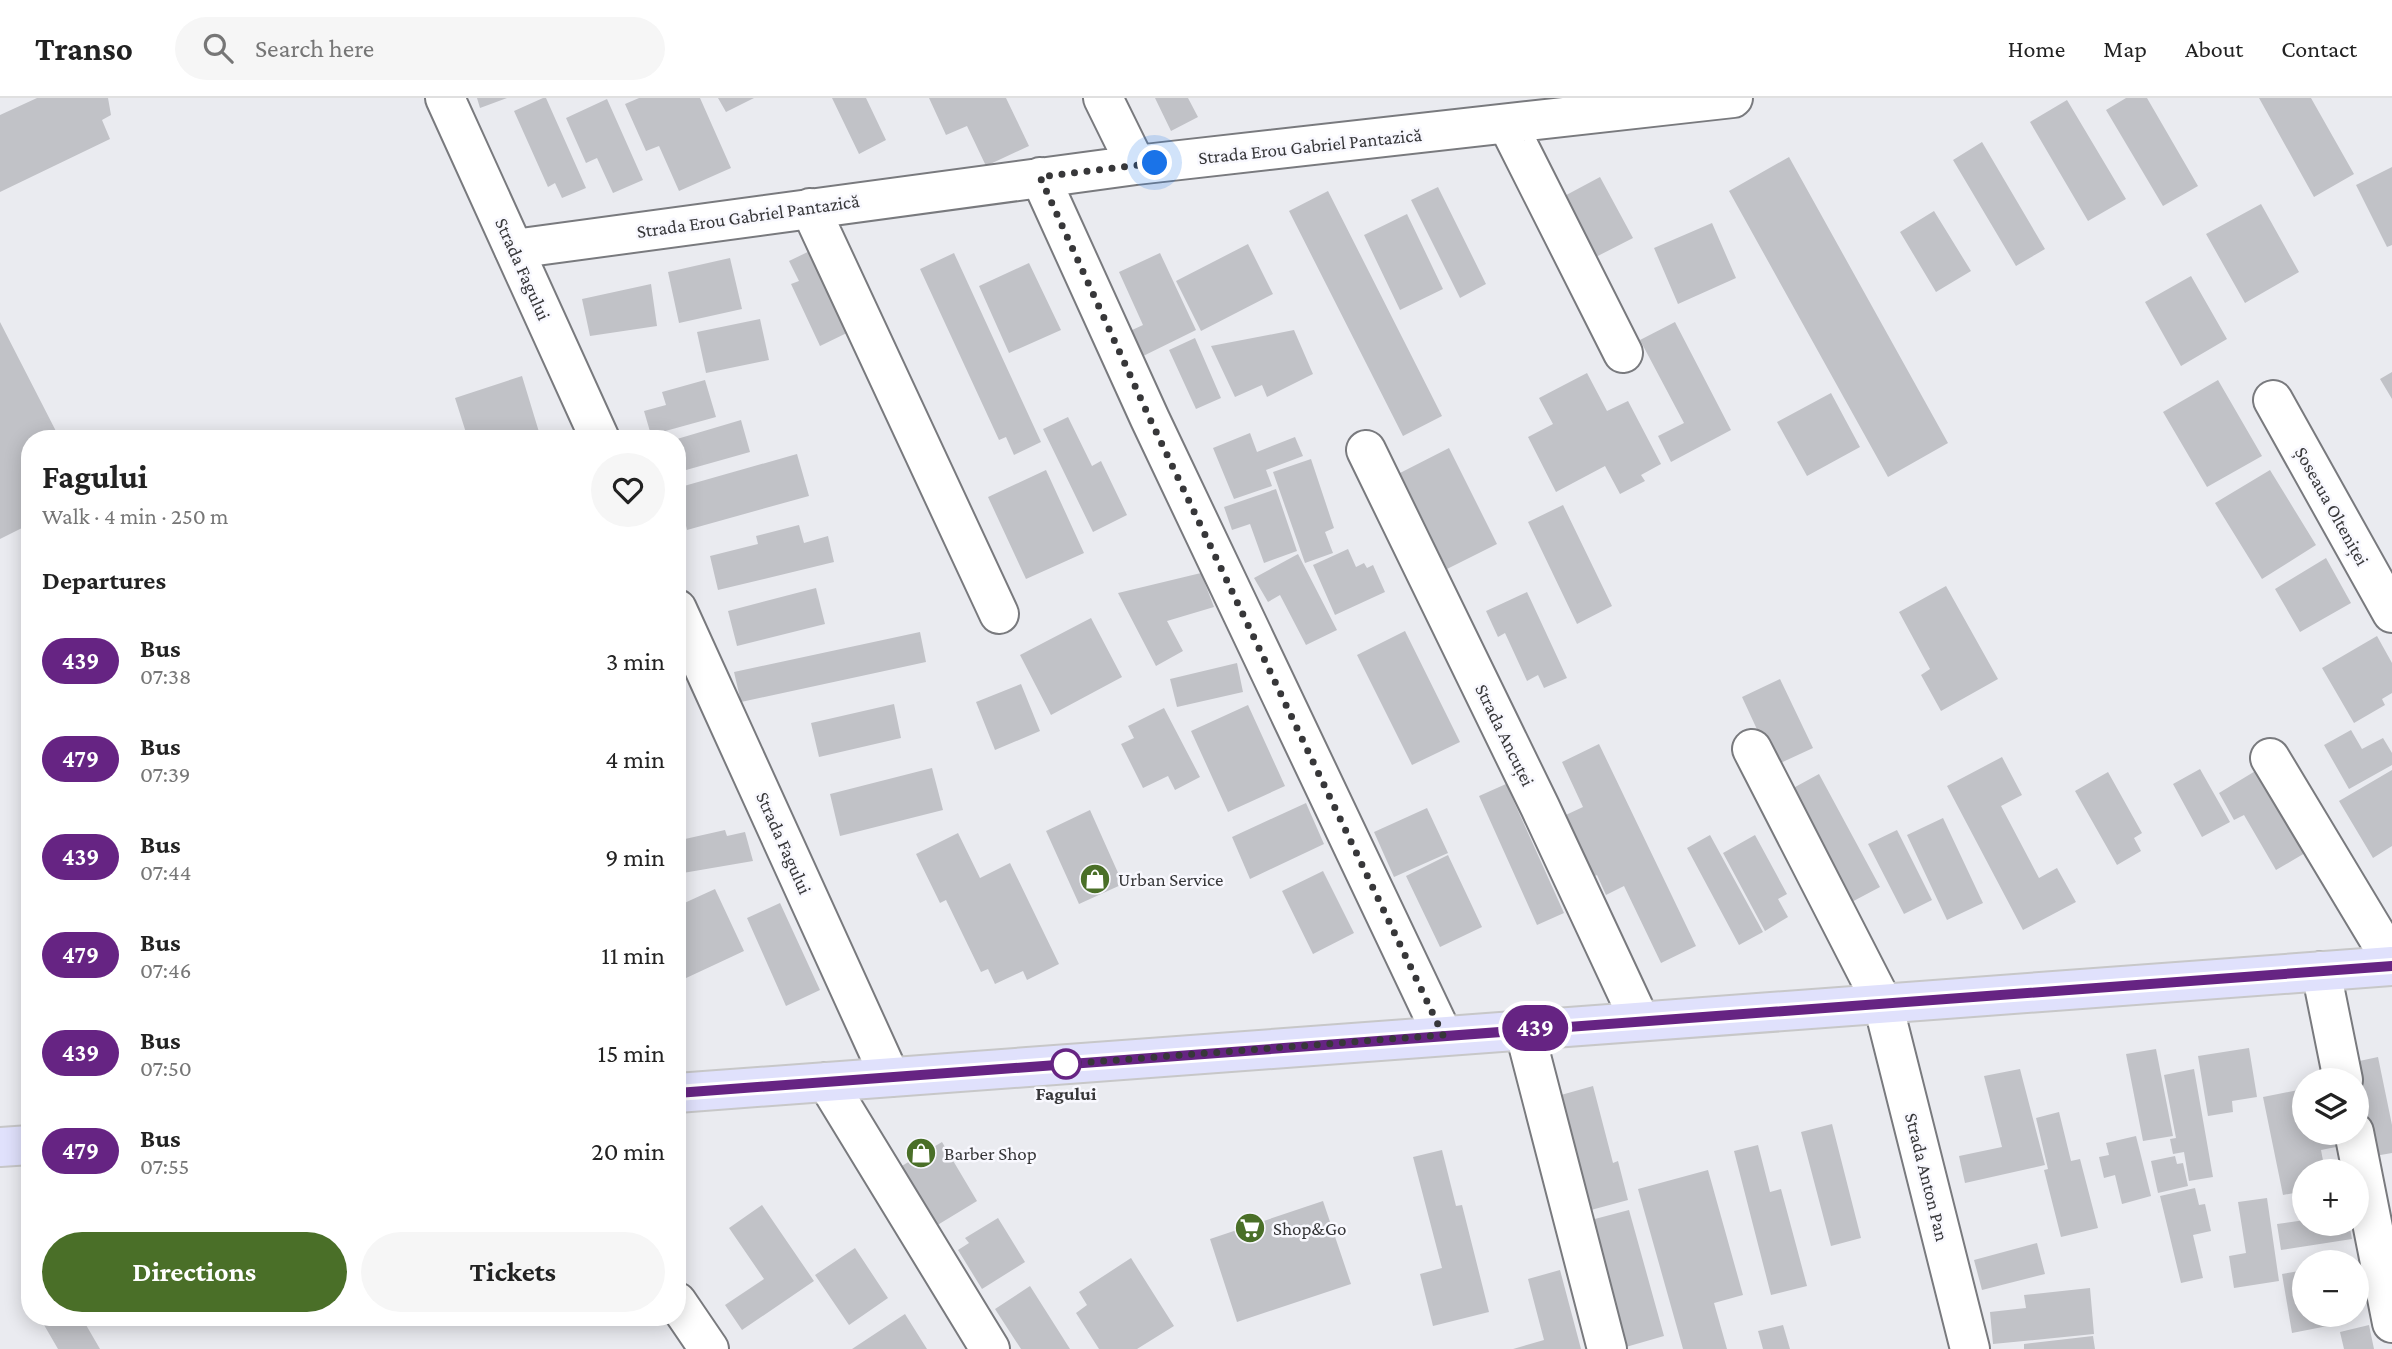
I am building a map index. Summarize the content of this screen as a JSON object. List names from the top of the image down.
{
  "streets": {
    "street": [
      "Strada Erou Gabriel Pantazică",
      "Strada Fagului",
      "Șoseaua Olteniței",
      "Strada Ancuței",
      "Strada Anton Pan"
    ]
  },
  "crossings": [
    ["Strada Erou Gabriel Pantazică", "Strada Fagului"]
  ],
  "places": {
    "shop": ["Urban Service", "Barber Shop"],
    "other": ["Fagului"],
    "supermarket": ["Shop&Go"]
  },
  "lines": ["bus line 439"],
  "page": {
    "header": "Transo",
    "search": "Search here",
    "nav": [
      "Home",
      "Map",
      "About",
      "Contact"
    ],
    "on_map": "439",
    "heading": [
      ["Fagului", "Walk · 4 min · 250 m"],
      "Departures"
    ],
    "list": [
      {
        "mark": "439",
        "name": "Bus",
        "note": "07:38",
        "value": "3 min"
      },
      {
        "mark": "479",
        "name": "Bus",
        "note": "07:39",
        "value": "4 min"
      },
      {
        "mark": "439",
        "name": "Bus",
        "note": "07:44",
        "value": "9 min"
      },
      {
        "mark": "479",
        "name": "Bus",
        "note": "07:46",
        "value": "11 min"
      },
      {
        "mark": "439",
        "name": "Bus",
        "note": "07:50",
        "value": "15 min"
      },
      {
        "mark": "479",
        "name": "Bus",
        "note": "07:55",
        "value": "20 min"
      }
    ],
    "map_buttons": ["+", "−"],
    "buttons": ["Directions", "Tickets"]
  }
}
